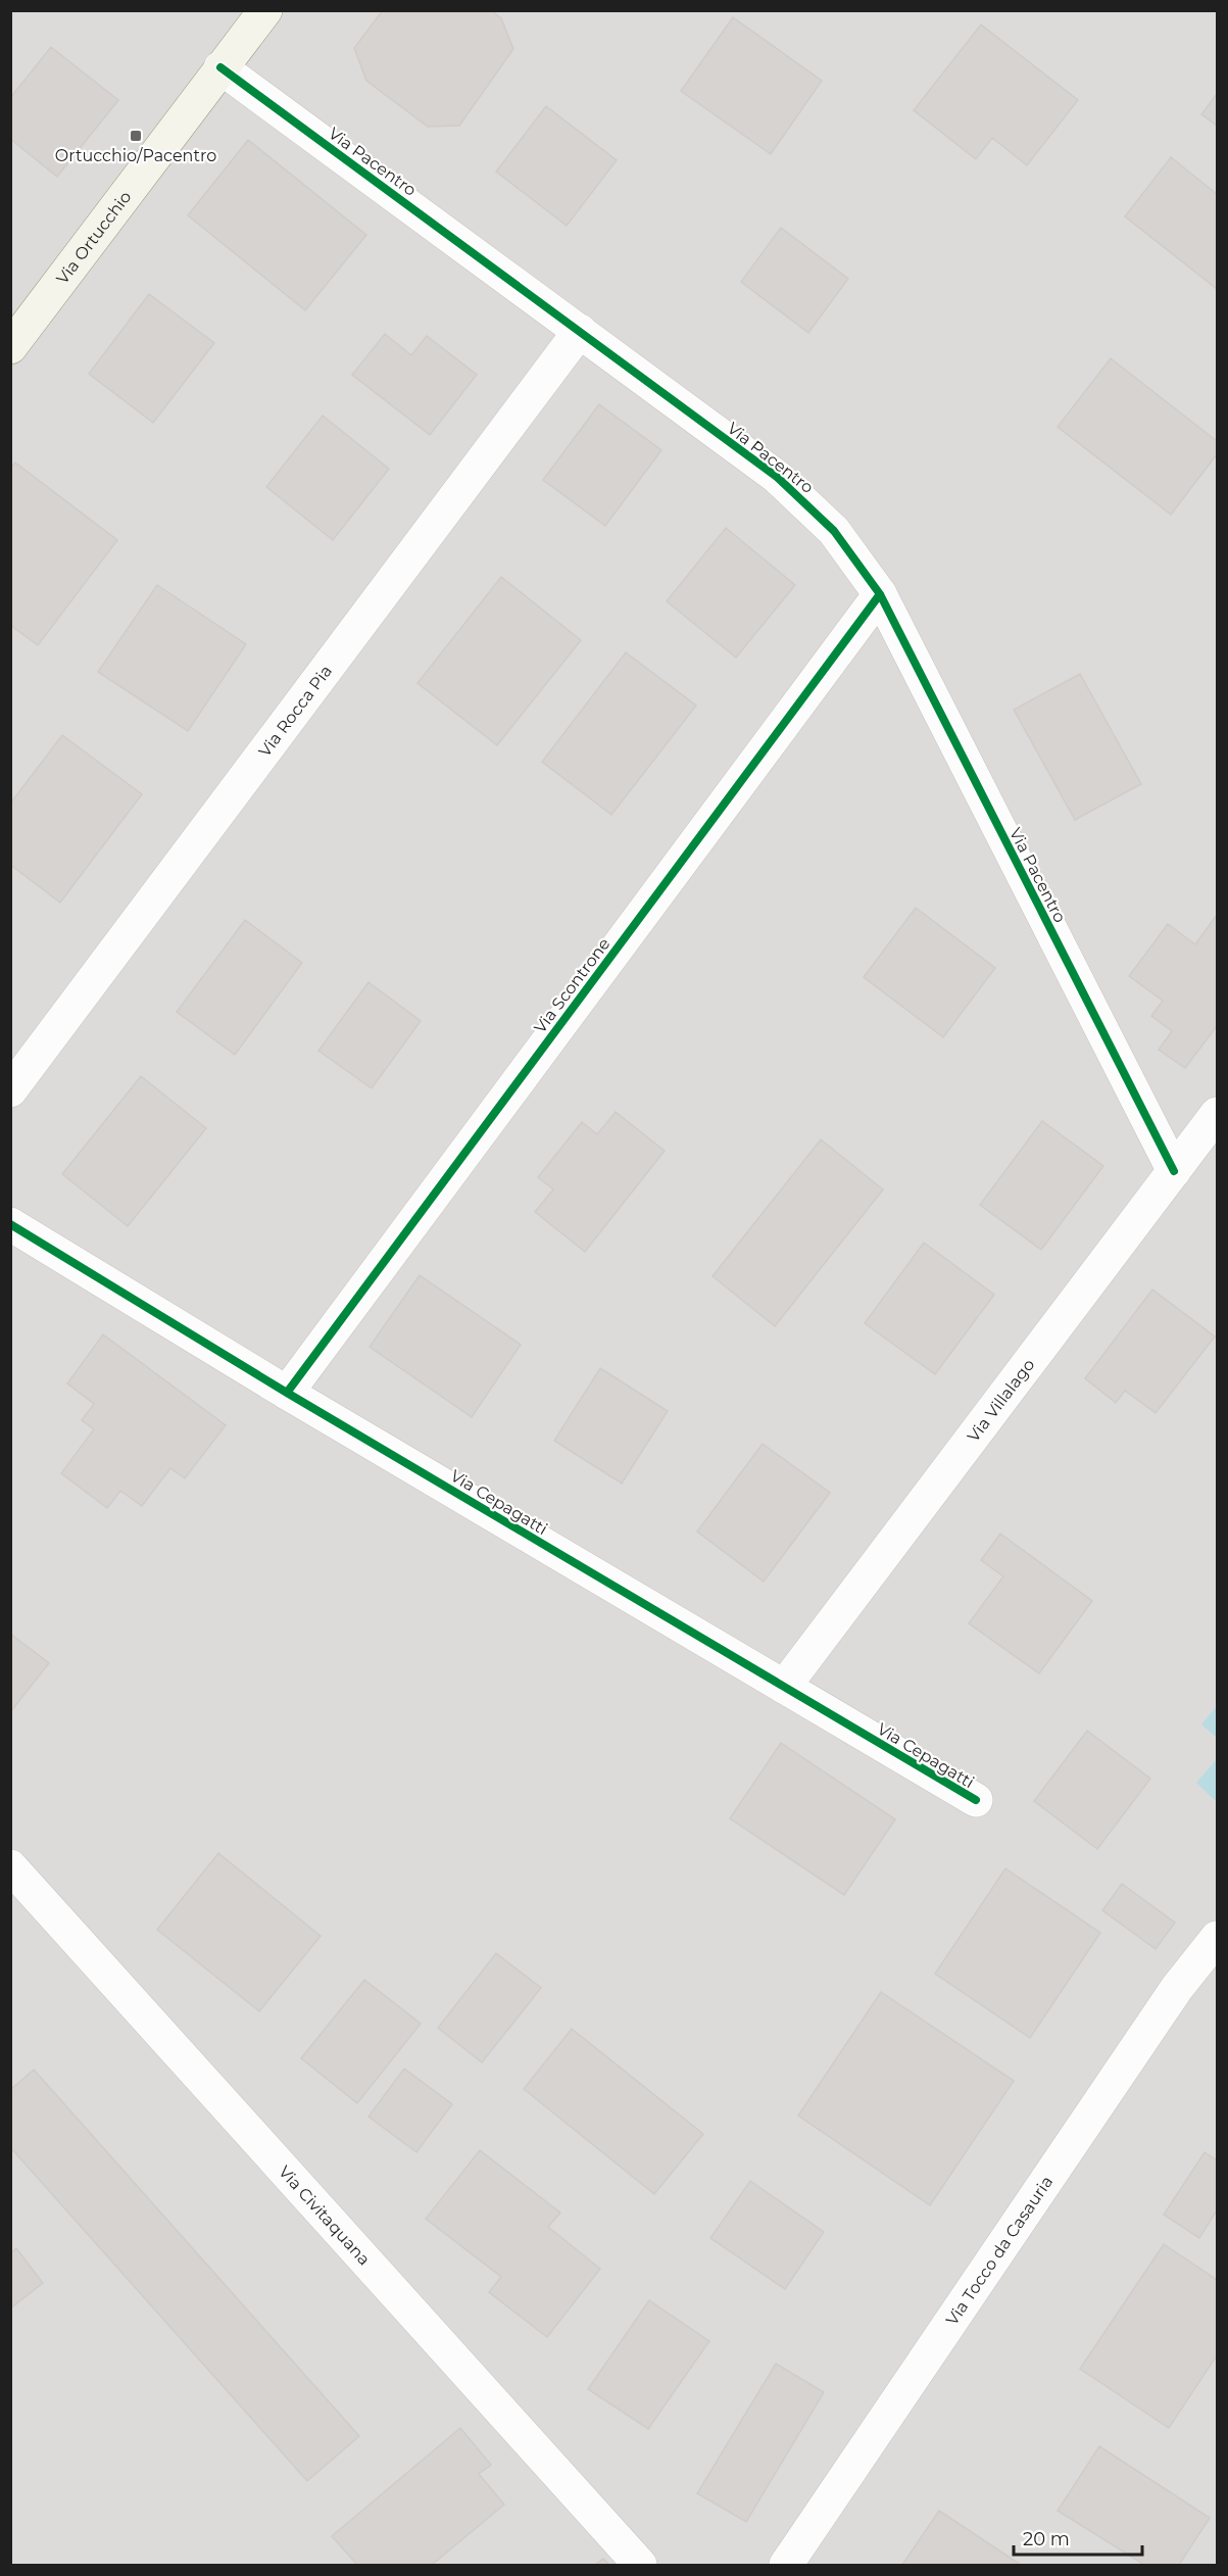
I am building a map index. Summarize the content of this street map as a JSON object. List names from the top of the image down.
{
  "streets": {
    "street": [
      "Via Pacentro",
      "Via Ortucchio",
      "Via Rocca Pia",
      "Via Scontrone",
      "Via Villalago",
      "Via Cepagatti",
      "Via Civitaquana",
      "Via Tocco da Casauria"
    ]
  },
  "crossings": [
    ["Via Pacentro", "Via Ortucchio"],
    ["Via Pacentro", "Via Rocca Pia"],
    ["Via Pacentro", "Via Scontrone"],
    ["Via Pacentro", "Via Villalago"],
    ["Via Scontrone", "Via Cepagatti"],
    ["Via Villalago", "Via Cepagatti"]
  ],
  "places": {
    "transit": ["Ortucchio/Pacentro"]
  },
  "scale_bar": "20 m"
}
